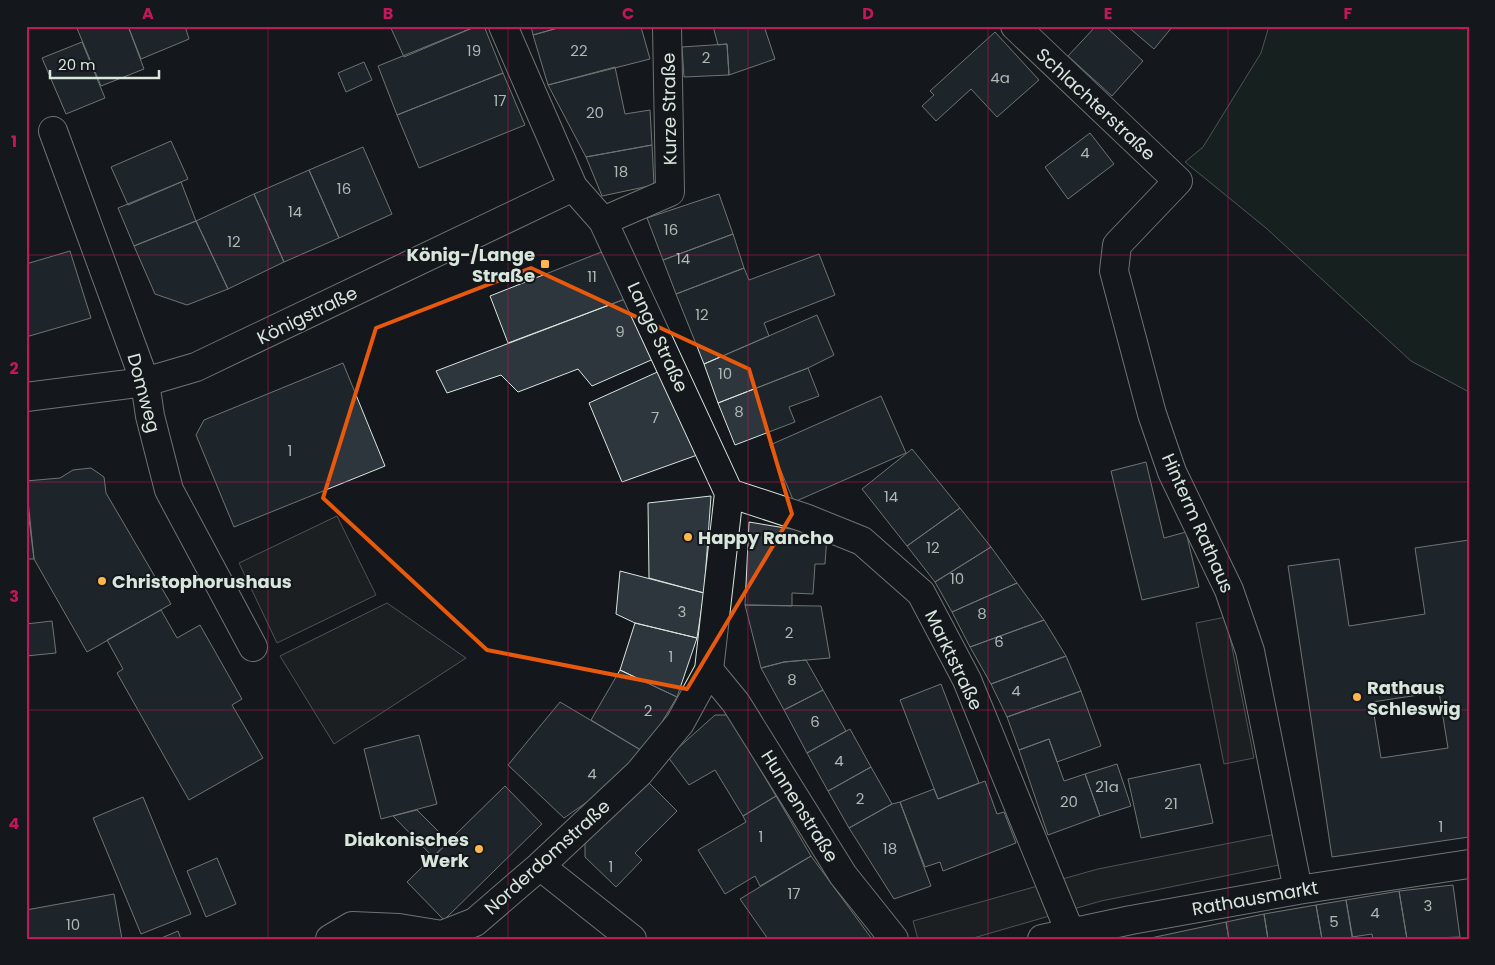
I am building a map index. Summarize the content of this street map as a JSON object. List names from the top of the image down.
{
  "streets": {
    "street": [
      "Schlachterstraße",
      "Kurze Straße",
      "Königstraße",
      "Lange Straße",
      "Domweg",
      "Hinterm Rathaus",
      "Marktstraße",
      "Hunnenstraße",
      "Norderdomstraße",
      "Rathausmarkt"
    ]
  },
  "crossings": [
    ["Schlachterstraße", "Hinterm Rathaus"],
    ["Kurze Straße", "Lange Straße"],
    ["Königstraße", "Lange Straße"],
    ["Königstraße", "Domweg"],
    ["Lange Straße", "Marktstraße"],
    ["Hinterm Rathaus", "Rathausmarkt"],
    ["Marktstraße", "Rathausmarkt"],
    ["Hunnenstraße", "Norderdomstraße"]
  ],
  "places": {
    "transit": ["König-/Lange Straße"],
    "other": [
      "Happy Rancho",
      "Christophorushaus",
      "Rathaus Schleswig",
      "Diakonisches Werk"
    ]
  },
  "house_numbers": [
    "19",
    "22",
    "2",
    "4a",
    "17",
    "20",
    "4",
    "18",
    "16",
    "14",
    "16",
    "12",
    "14",
    "11",
    "12",
    "9",
    "10",
    "8",
    "7",
    "1",
    "14",
    "12",
    "10",
    "3",
    "8",
    "2",
    "6",
    "1",
    "8",
    "4",
    "2",
    "6",
    "4",
    "4",
    "21a",
    "2",
    "20",
    "21",
    "1",
    "1",
    "18",
    "1",
    "17",
    "3",
    "4",
    "5",
    "10"
  ],
  "scale_bar": "20 m",
  "grid": {
    "columns": [
      "A",
      "B",
      "C",
      "D",
      "E",
      "F"
    ],
    "rows": [
      "1",
      "2",
      "3",
      "4"
    ]
  }
}
